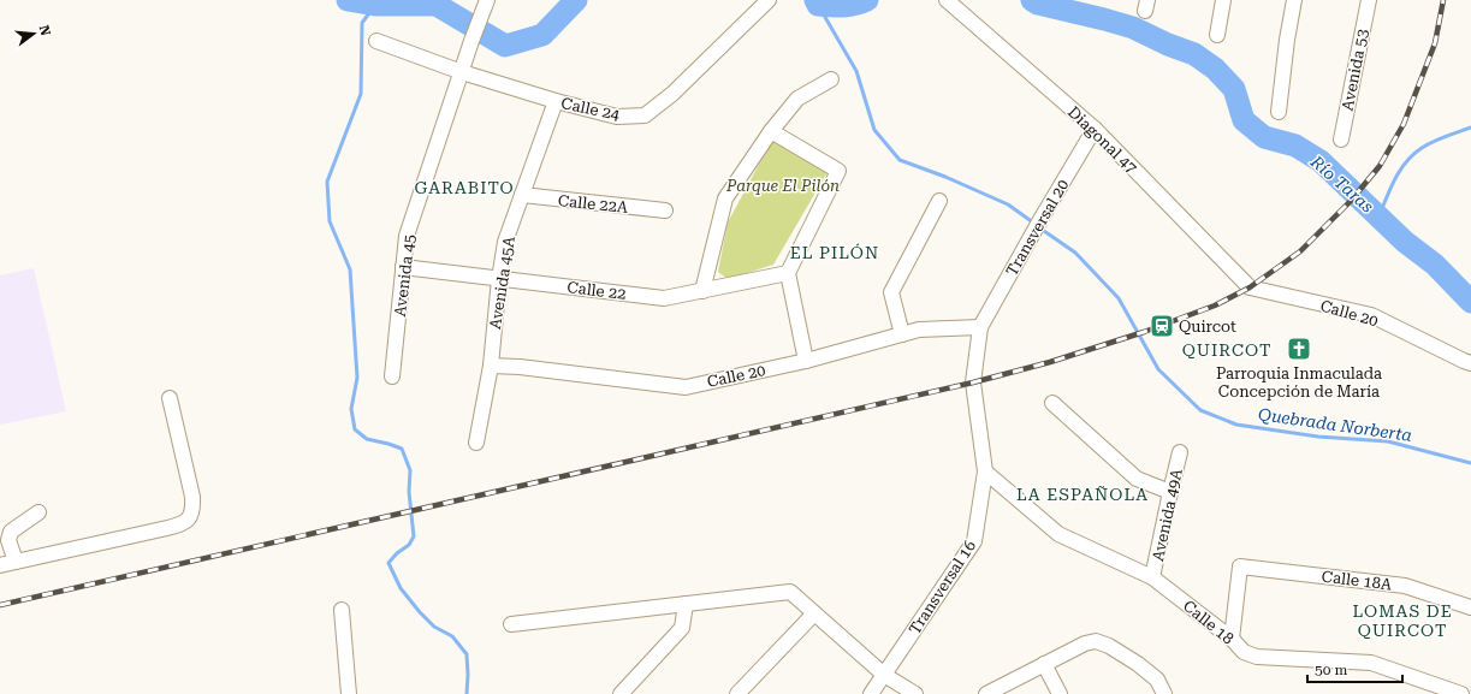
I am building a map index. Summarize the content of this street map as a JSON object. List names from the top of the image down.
{
  "streets": {
    "street": [
      "Avenida 53",
      "Calle 24",
      "Diagonal 47",
      "Calle 22A",
      "Transversal 20",
      "Avenida 45",
      "Avenida 45A",
      "Calle 22",
      "Calle 20",
      "Avenida 49A",
      "Calle 18A",
      "Transversal 16",
      "Calle 18"
    ]
  },
  "crossings": [
    ["Calle 24", "Avenida 45"],
    ["Calle 24", "Avenida 45A"],
    ["Diagonal 47", "Transversal 20"],
    ["Diagonal 47", "Calle 20"],
    ["Calle 22A", "Avenida 45A"],
    ["Transversal 20", "Calle 20"],
    ["Transversal 20", "Transversal 16"],
    ["Avenida 45", "Calle 22"],
    ["Avenida 45A", "Calle 22"],
    ["Avenida 45A", "Calle 20"],
    ["Calle 20", "Transversal 16"],
    ["Avenida 49A", "Calle 18"],
    ["Calle 18A", "Calle 18"],
    ["Transversal 16", "Calle 18"]
  ],
  "districts": [
    "GARABITO",
    "EL PILÓN",
    "QUIRCOT",
    "LA ESPAÑOLA",
    "LOMAS DE QUIRCOT"
  ],
  "water": ["Río Taras", "Quebrada Norberta"],
  "parks": ["Parque El Pilón"],
  "places": {
    "station": ["Quircot"],
    "church": ["Parroquia Inmaculada Concepción de María"]
  },
  "scale_bar": "50 m",
  "north": "right"
}
